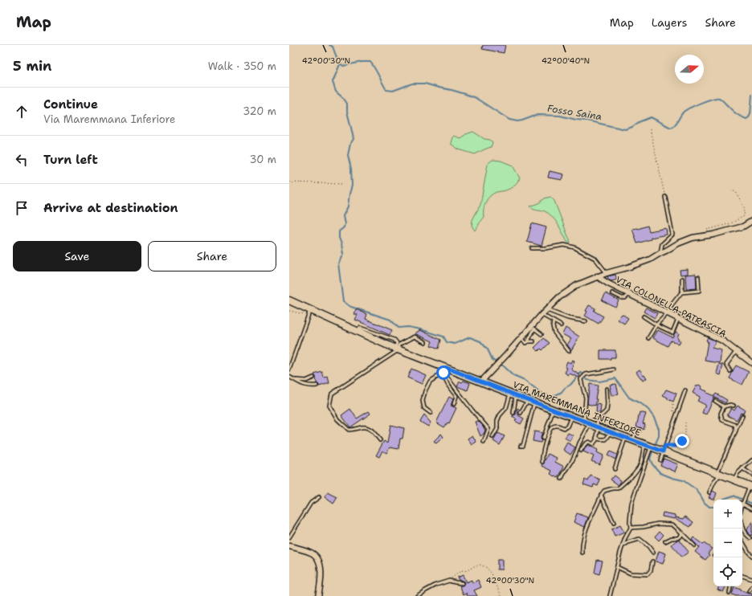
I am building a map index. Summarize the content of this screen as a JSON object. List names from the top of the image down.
{
  "streets": {
    "main road": ["VIA MAREMMANA INFERIORE"],
    "street": ["VIA COLONELLA-PATRASCIA"]
  },
  "water": ["Fosso Saina"],
  "north": "right",
  "page": {
    "header": "Map",
    "nav": ["Map", "Layers", "Share"],
    "heading": ["5 min", "Walk · 350 m"],
    "list": [
      ["Continue", "Via Maremmana Inferiore", "320 m"],
      ["Turn left", "30 m"],
      "Arrive at destination"
    ],
    "buttons": ["Save", "Share"],
    "map_buttons": ["+", "−"]
  },
  "coordinates": ["42°00'30\"N", "42°00'40\"N"]
}
